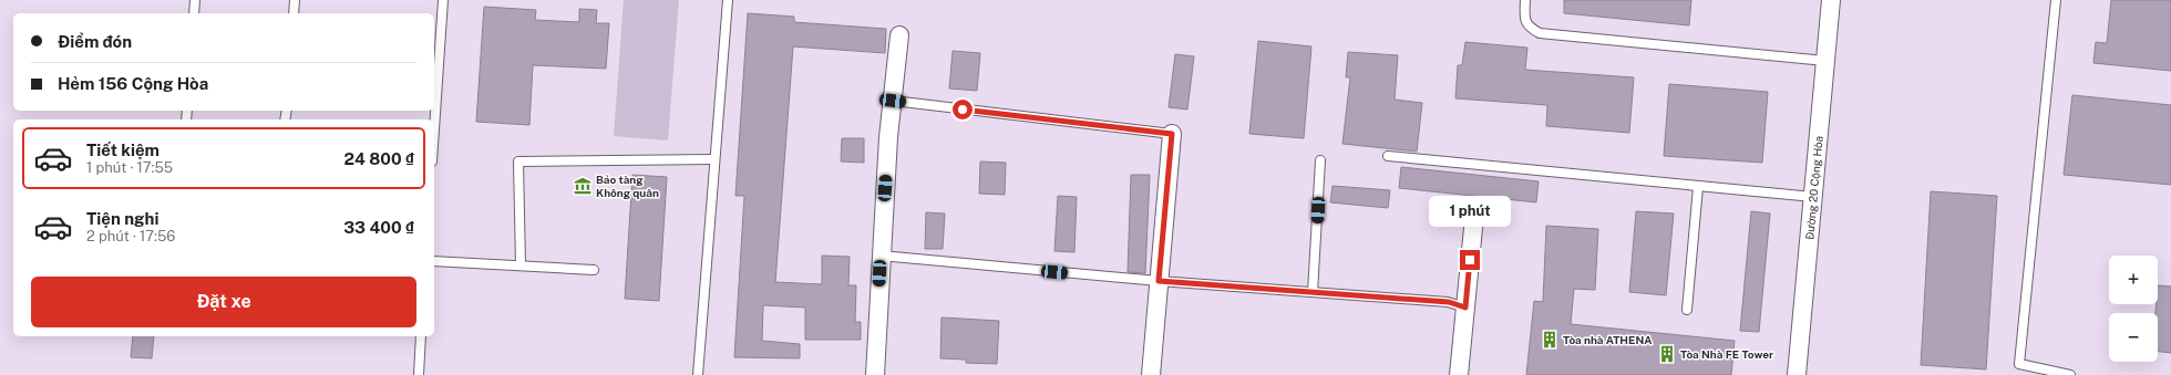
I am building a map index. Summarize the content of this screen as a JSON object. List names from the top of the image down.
{
  "streets": {
    "street": ["Đường 20 Cộng Hòa"]
  },
  "places": {
    "museum": ["Bảo tàng Không quân"],
    "building": ["Tòa nhà ATHENA", "Tòa Nhà FE Tower"]
  },
  "page": {
    "banner": ["Điểm đón", "Hẻm 156 Cộng Hòa"],
    "list": [
      {
        "name": "Tiết kiệm",
        "note": "1 phút · 17:55",
        "value": "24 800 ₫"
      },
      {
        "name": "Tiện nghi",
        "note": "2 phút · 17:56",
        "value": "33 400 ₫"
      }
    ],
    "bubble": "1 phút",
    "map_buttons": ["+", "−"],
    "buttons": "Đặt xe"
  }
}
